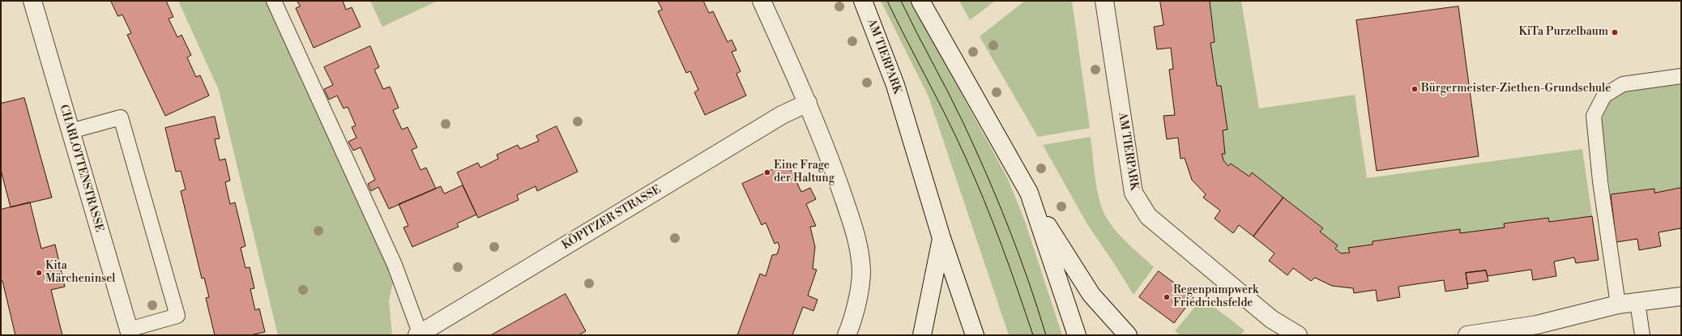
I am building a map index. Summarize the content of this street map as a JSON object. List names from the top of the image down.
{
  "streets": {
    "street": ["AM TIERPARK", "CHARLOTTENSTRASSE", "KÖPITZER STRASSE"]
  },
  "places": [
    "KiTa Purzelbaum",
    "Bürgermeister-Ziethen-Grundschule",
    "Eine Frage der Haltung",
    "Kita Märcheninsel",
    "Regenpumpwerk Friedrichsfelde"
  ]
}
